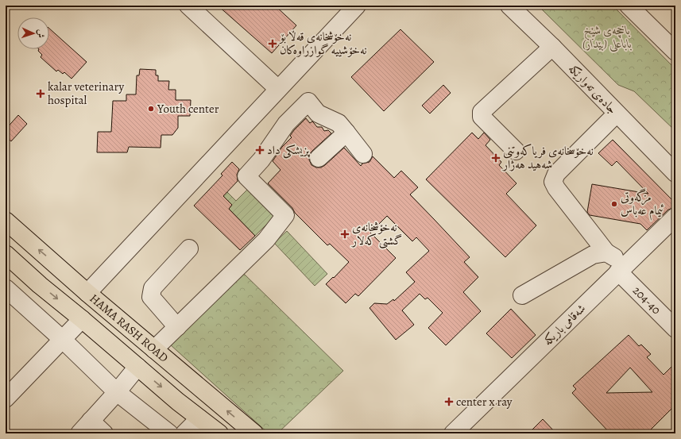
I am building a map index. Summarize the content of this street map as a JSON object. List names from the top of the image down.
{
  "streets": {
    "highway": ["HAMA RASH ROAD"],
    "street": ["جادەی تەوارێکە", "204-40", "شەقامی باریکە"]
  },
  "crossings": [
    ["204-40", "شەقامی باریکە"]
  ],
  "parks": ["باخچەی شێخ باباعلی (بێدار)"],
  "places": {
    "health": [
      "نەخۆشخانەی قەڵا بۆ نەخۆشییە گوازراوەکان",
      "kalar veterinary hospital",
      "پزیشکی داد",
      "نەخۆسخانەی فریاکەوتنی شەهید هەژار",
      "نەخۆشخانەی گشتی کەلار",
      "center x ray"
    ],
    "other": ["Youth center", "مزگەوتی ئیمام عەباس"]
  },
  "north": "right"
}
